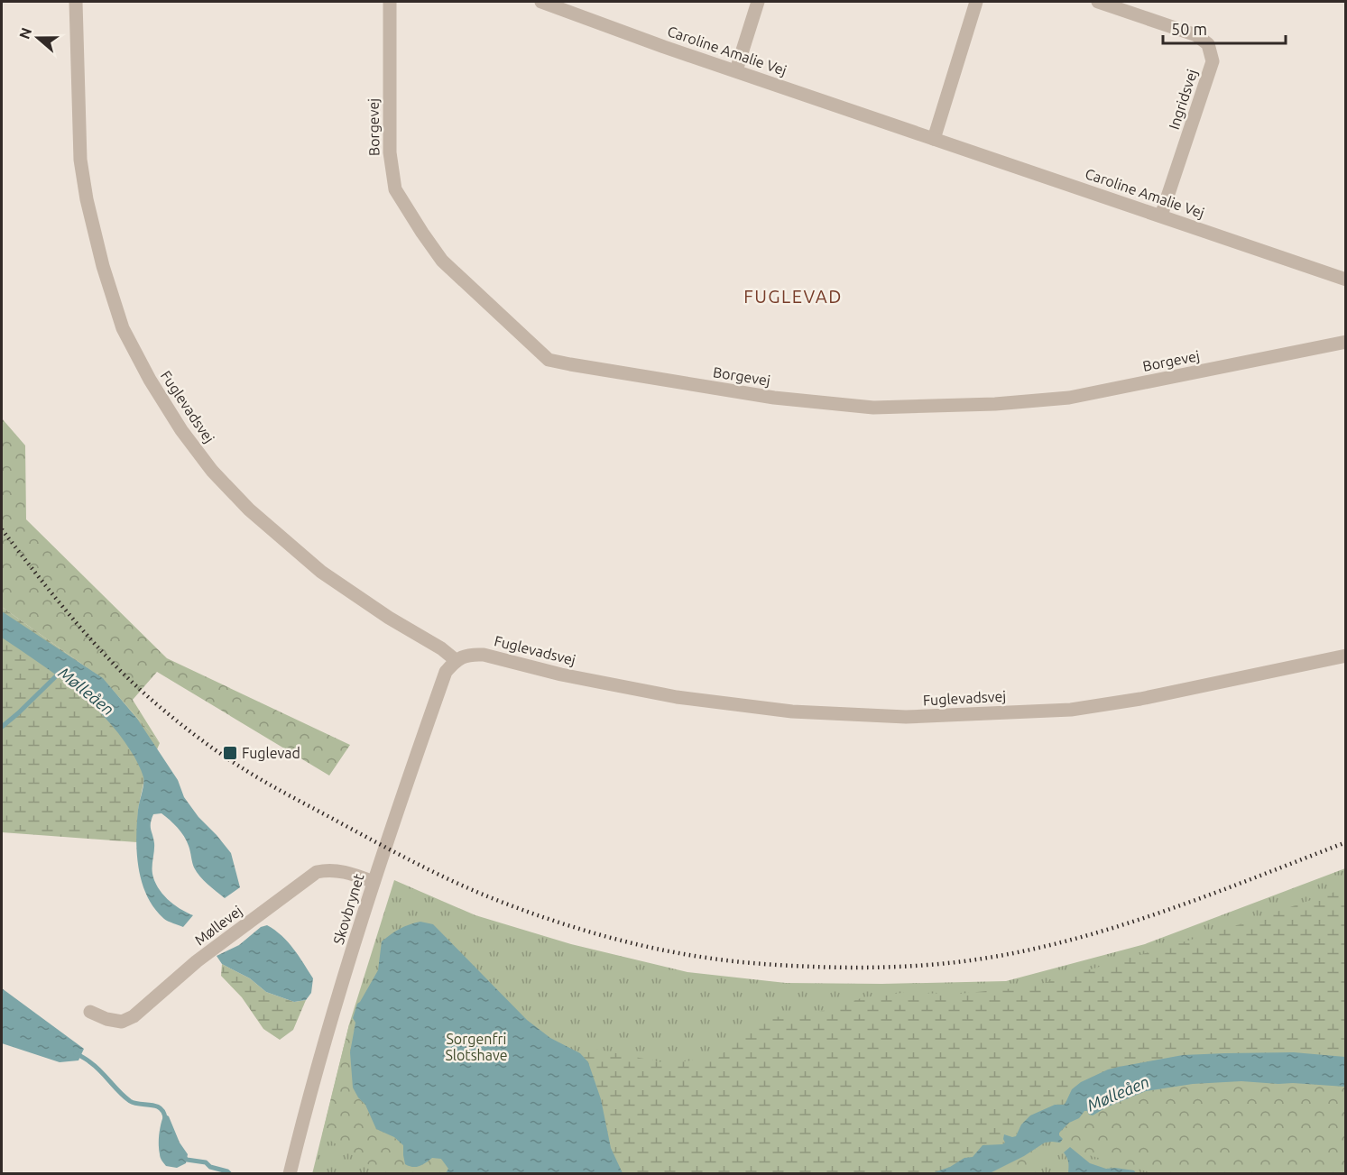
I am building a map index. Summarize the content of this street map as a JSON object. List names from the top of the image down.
{
  "streets": {
    "street": [
      "Caroline Amalie Vej",
      "Ingridsvej",
      "Borgevej",
      "Fuglevadsvej",
      "Skovbrynet",
      "Møllevej"
    ]
  },
  "crossings": [
    ["Caroline Amalie Vej", "Ingridsvej"],
    ["Fuglevadsvej", "Skovbrynet"],
    ["Skovbrynet", "Møllevej"]
  ],
  "districts": ["FUGLEVAD"],
  "water": ["Mølleåen"],
  "parks": ["Sorgenfri Slotshave"],
  "places": {
    "transit": ["Fuglevad"]
  },
  "scale_bar": "50 m",
  "north": "left"
}
